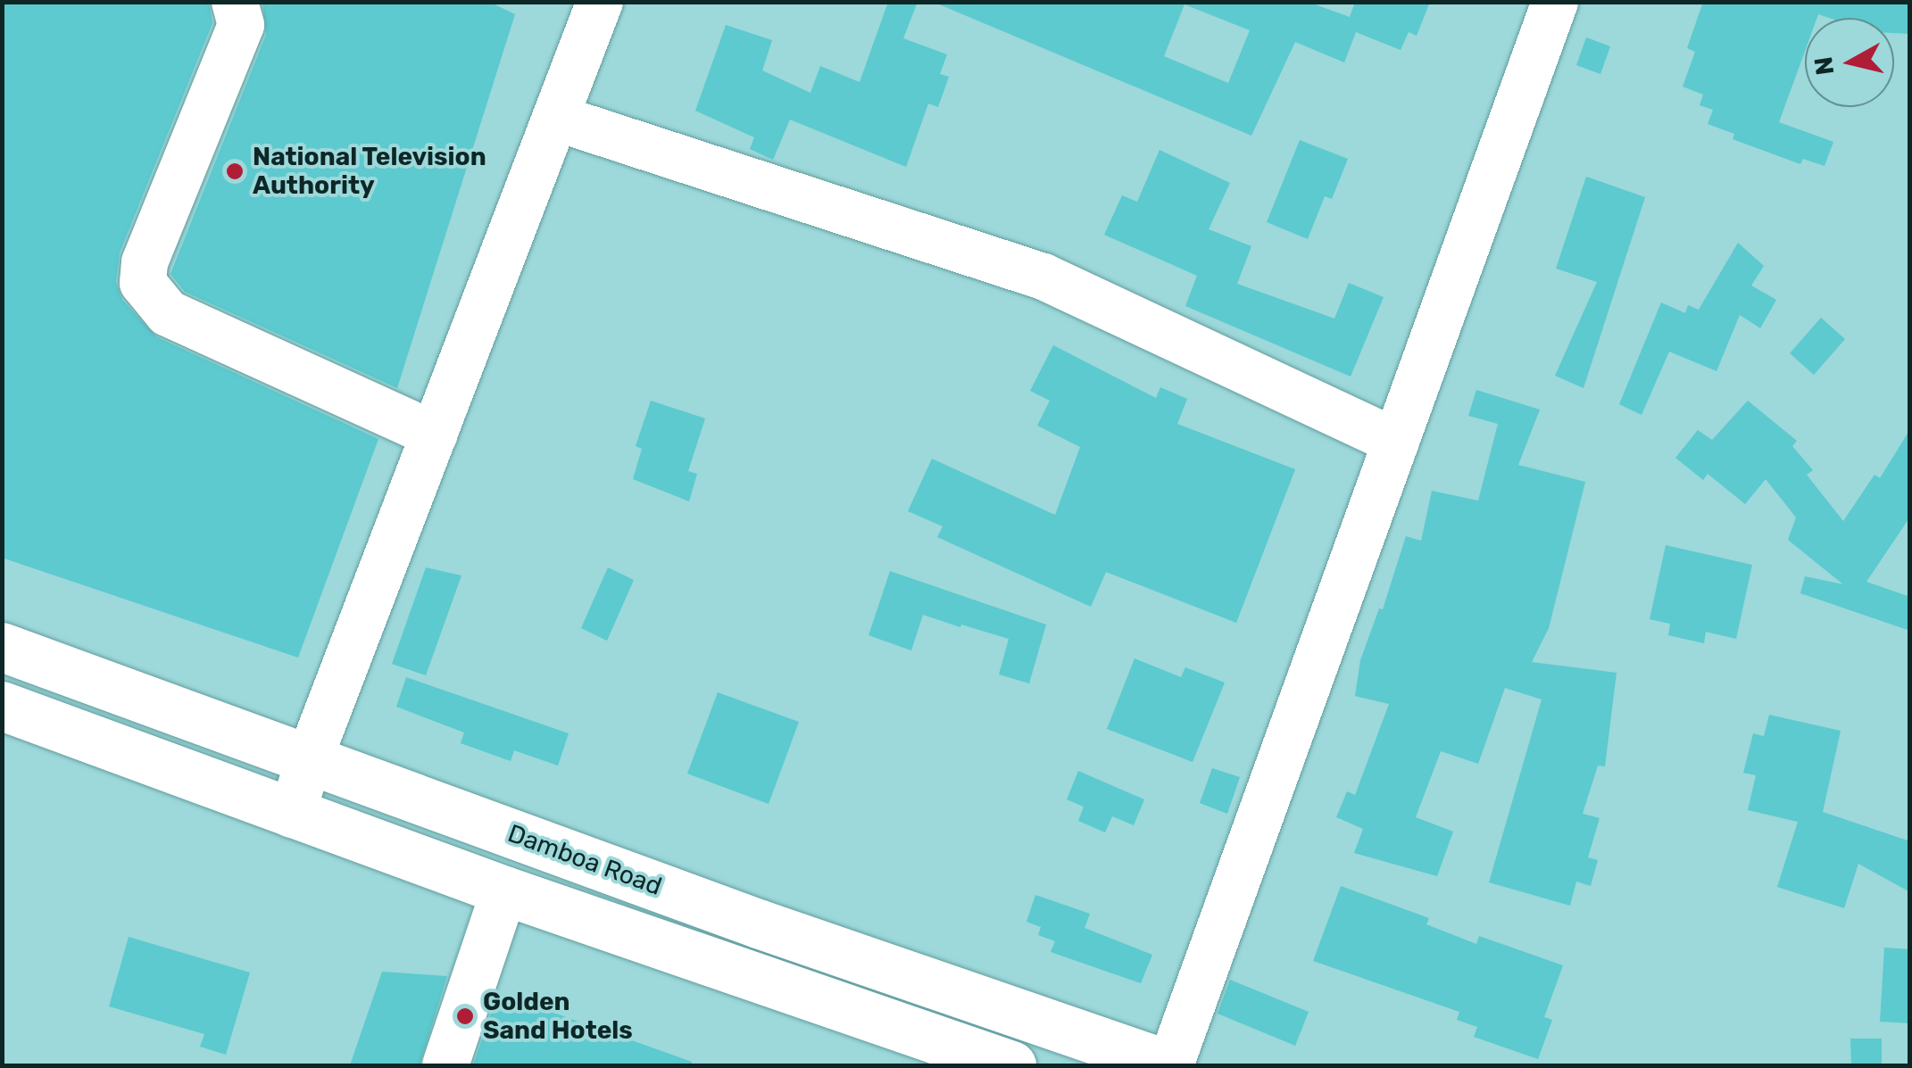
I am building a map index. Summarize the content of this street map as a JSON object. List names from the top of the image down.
{
  "streets": {
    "main road": ["Damboa Road"]
  },
  "places": ["National Television Authority", "Golden Sand Hotels"],
  "north": "left"
}
